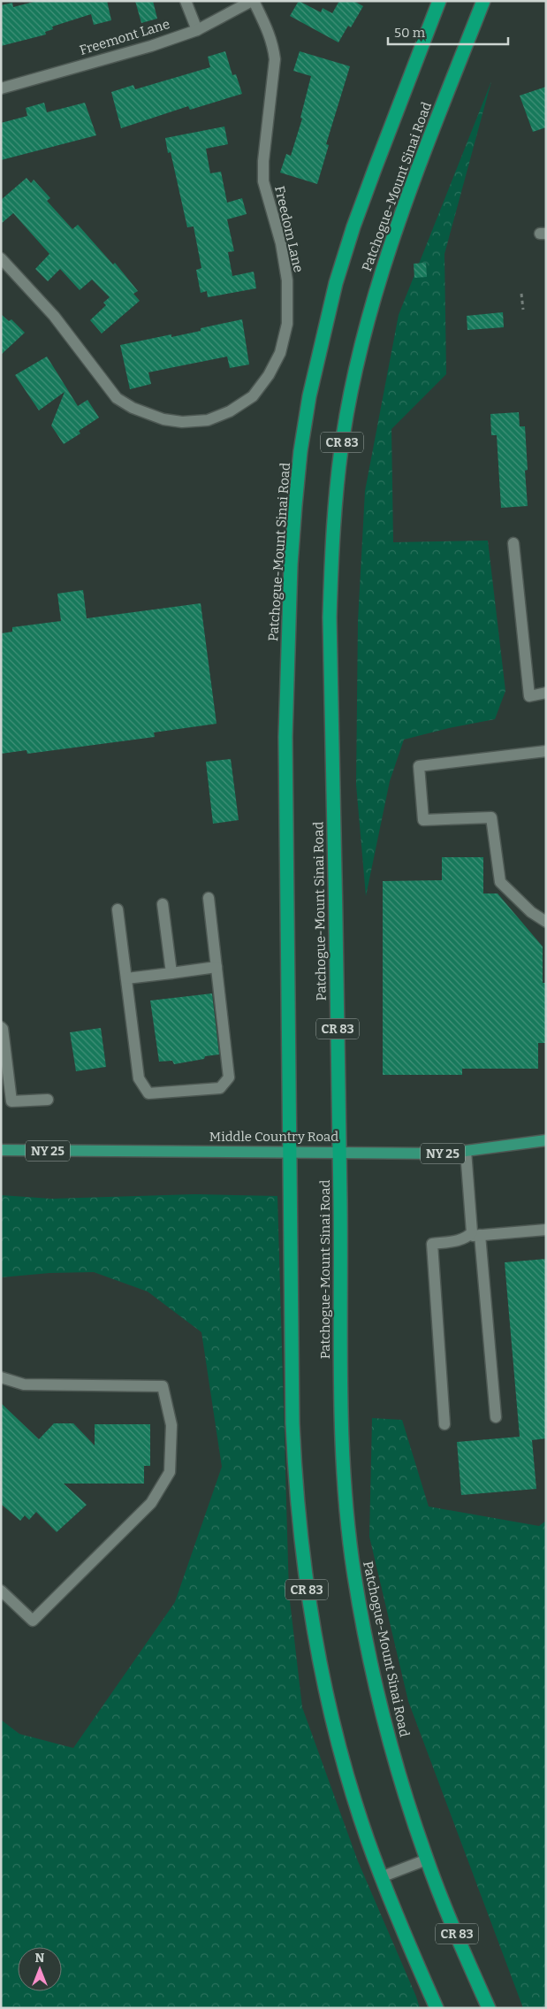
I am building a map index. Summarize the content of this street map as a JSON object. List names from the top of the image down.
{
  "streets": {
    "highway": ["Patchogue-Mount Sinai Road", "CR 83"],
    "main road": ["Middle Country Road", "NY 25"],
    "street": ["Freemont Lane", "Freedom Lane"]
  },
  "crossings": [
    ["Freemont Lane", "Freedom Lane"],
    ["Patchogue-Mount Sinai Road", "Middle Country Road"]
  ],
  "scale_bar": "50 m",
  "north": "top"
}
